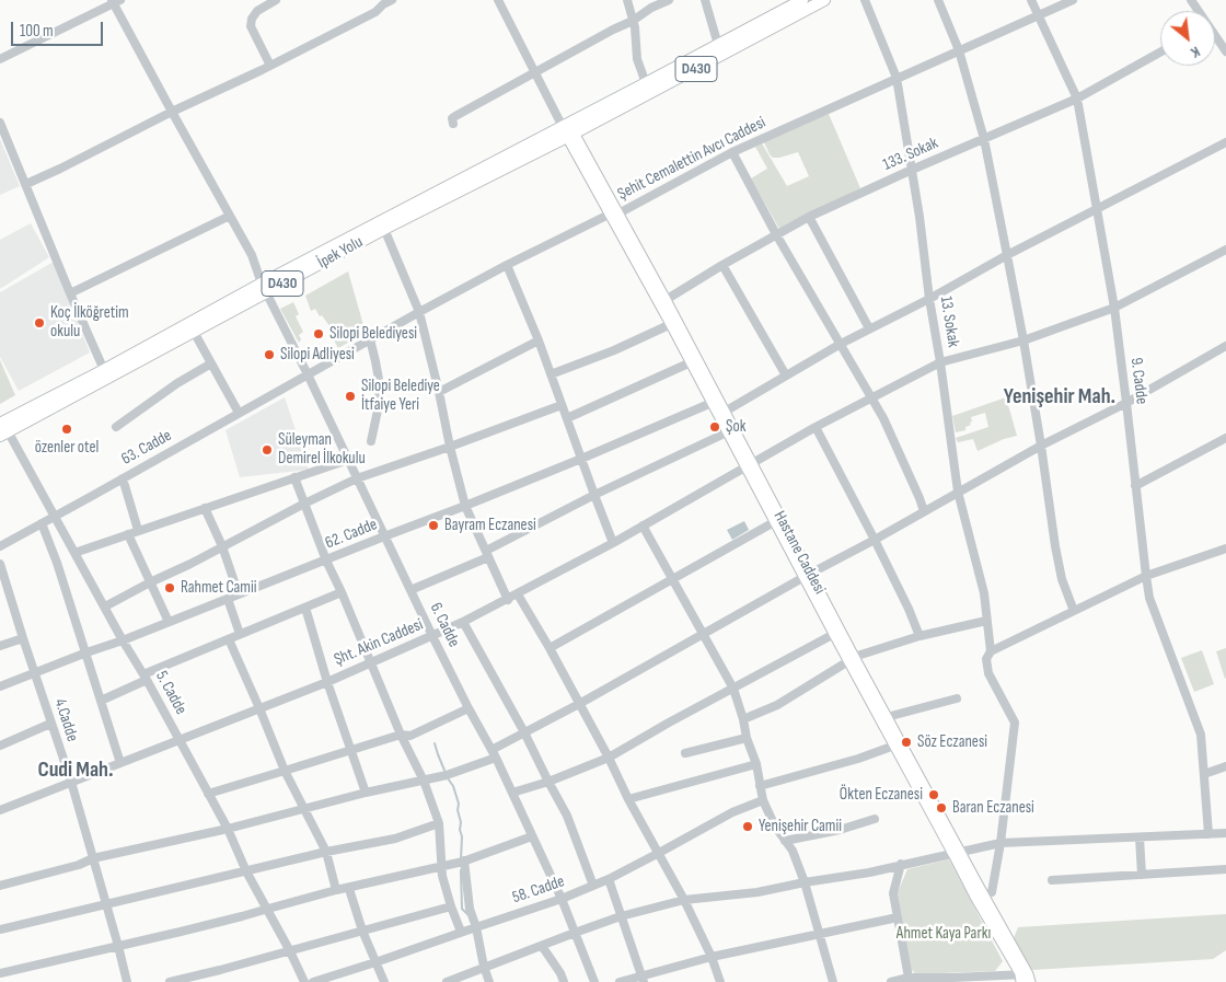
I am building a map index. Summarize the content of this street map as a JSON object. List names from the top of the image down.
{
  "streets": {
    "highway": ["D430", "İpek Yolu"],
    "main road": ["Hastane Caddesi"],
    "street": [
      "133. Sokak",
      "Şehit Cemalettin Avcı Caddesi",
      "13. Sokak",
      "9. Cadde",
      "63. Cadde",
      "62. Cadde",
      "6. Cadde",
      "Şht. Akin Caddesi",
      "5. Cadde",
      "4.Cadde",
      "58. Cadde"
    ]
  },
  "crossings": [
    ["D430", "İpek Yolu"],
    ["D430", "Hastane Caddesi"],
    ["D430", "6. Cadde"],
    ["D430", "5. Cadde"],
    ["133. Sokak", "13. Sokak"],
    ["133. Sokak", "9. Cadde"],
    ["133. Sokak", "Hastane Caddesi"],
    ["Şehit Cemalettin Avcı Caddesi", "13. Sokak"],
    ["Şehit Cemalettin Avcı Caddesi", "9. Cadde"],
    ["Şehit Cemalettin Avcı Caddesi", "63. Cadde"],
    ["Şehit Cemalettin Avcı Caddesi", "Hastane Caddesi"],
    ["Şehit Cemalettin Avcı Caddesi", "6. Cadde"],
    ["İpek Yolu", "Hastane Caddesi"],
    ["İpek Yolu", "6. Cadde"],
    ["İpek Yolu", "5. Cadde"],
    ["13. Sokak", "Hastane Caddesi"],
    ["13. Sokak", "Şht. Akin Caddesi"],
    ["9. Cadde", "Şht. Akin Caddesi"],
    ["63. Cadde", "6. Cadde"],
    ["63. Cadde", "5. Cadde"],
    ["62. Cadde", "Hastane Caddesi"],
    ["62. Cadde", "6. Cadde"],
    ["62. Cadde", "5. Cadde"],
    ["62. Cadde", "4.Cadde"],
    ["Hastane Caddesi", "Şht. Akin Caddesi"],
    ["6. Cadde", "Şht. Akin Caddesi"],
    ["6. Cadde", "58. Cadde"],
    ["Şht. Akin Caddesi", "5. Cadde"],
    ["Şht. Akin Caddesi", "4.Cadde"]
  ],
  "districts": ["Yenişehir Mah.", "Cudi Mah."],
  "parks": ["Ahmet Kaya Parkı"],
  "places": [
    "Koç İlköğretim okulu",
    "Silopi Belediyesi",
    "Silopi Adliyesi",
    "Silopi Belediye İtfaiye Yeri",
    "Şok",
    "özenler otel",
    "Süleyman Demirel İlkokulu",
    "Bayram Eczanesi",
    "Rahmet Camii",
    "Söz Eczanesi",
    "Ökten Eczanesi",
    "Baran Eczanesi",
    "Yenişehir Camii"
  ],
  "scale_bar": "100 m",
  "north": "bottom right"
}
